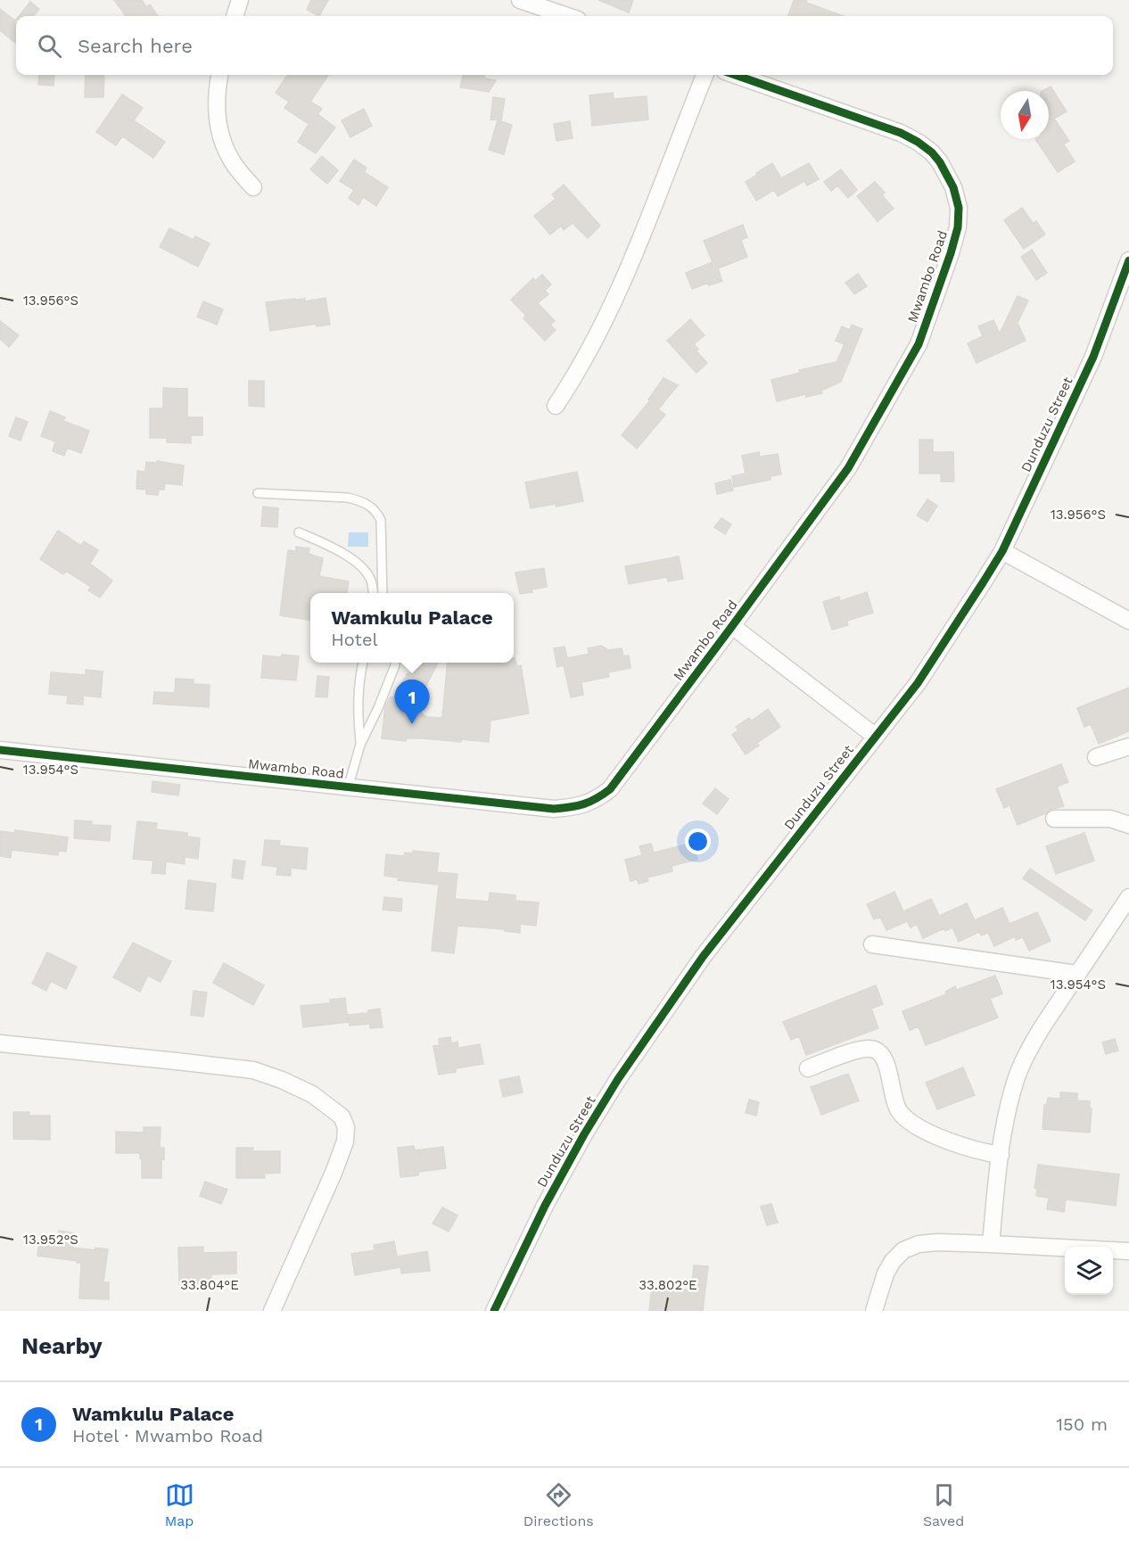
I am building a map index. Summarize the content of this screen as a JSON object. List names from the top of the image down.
{
  "streets": {
    "street": ["Mwambo Road", "Dunduzu Street"]
  },
  "north": "bottom",
  "page": {
    "search": "Search here",
    "popup": ["Wamkulu Palace", "Hotel"],
    "pins": "1",
    "heading": "Nearby",
    "list": [
      {
        "mark": "1",
        "name": "Wamkulu Palace",
        "note": "Hotel · Mwambo Road",
        "value": "150 m"
      }
    ],
    "nav": ["Map", "Directions", "Saved"]
  },
  "coordinates": [
    "13.956°S",
    "13.954°S",
    "13.952°S",
    "33.804°E",
    "33.802°E"
  ]
}
